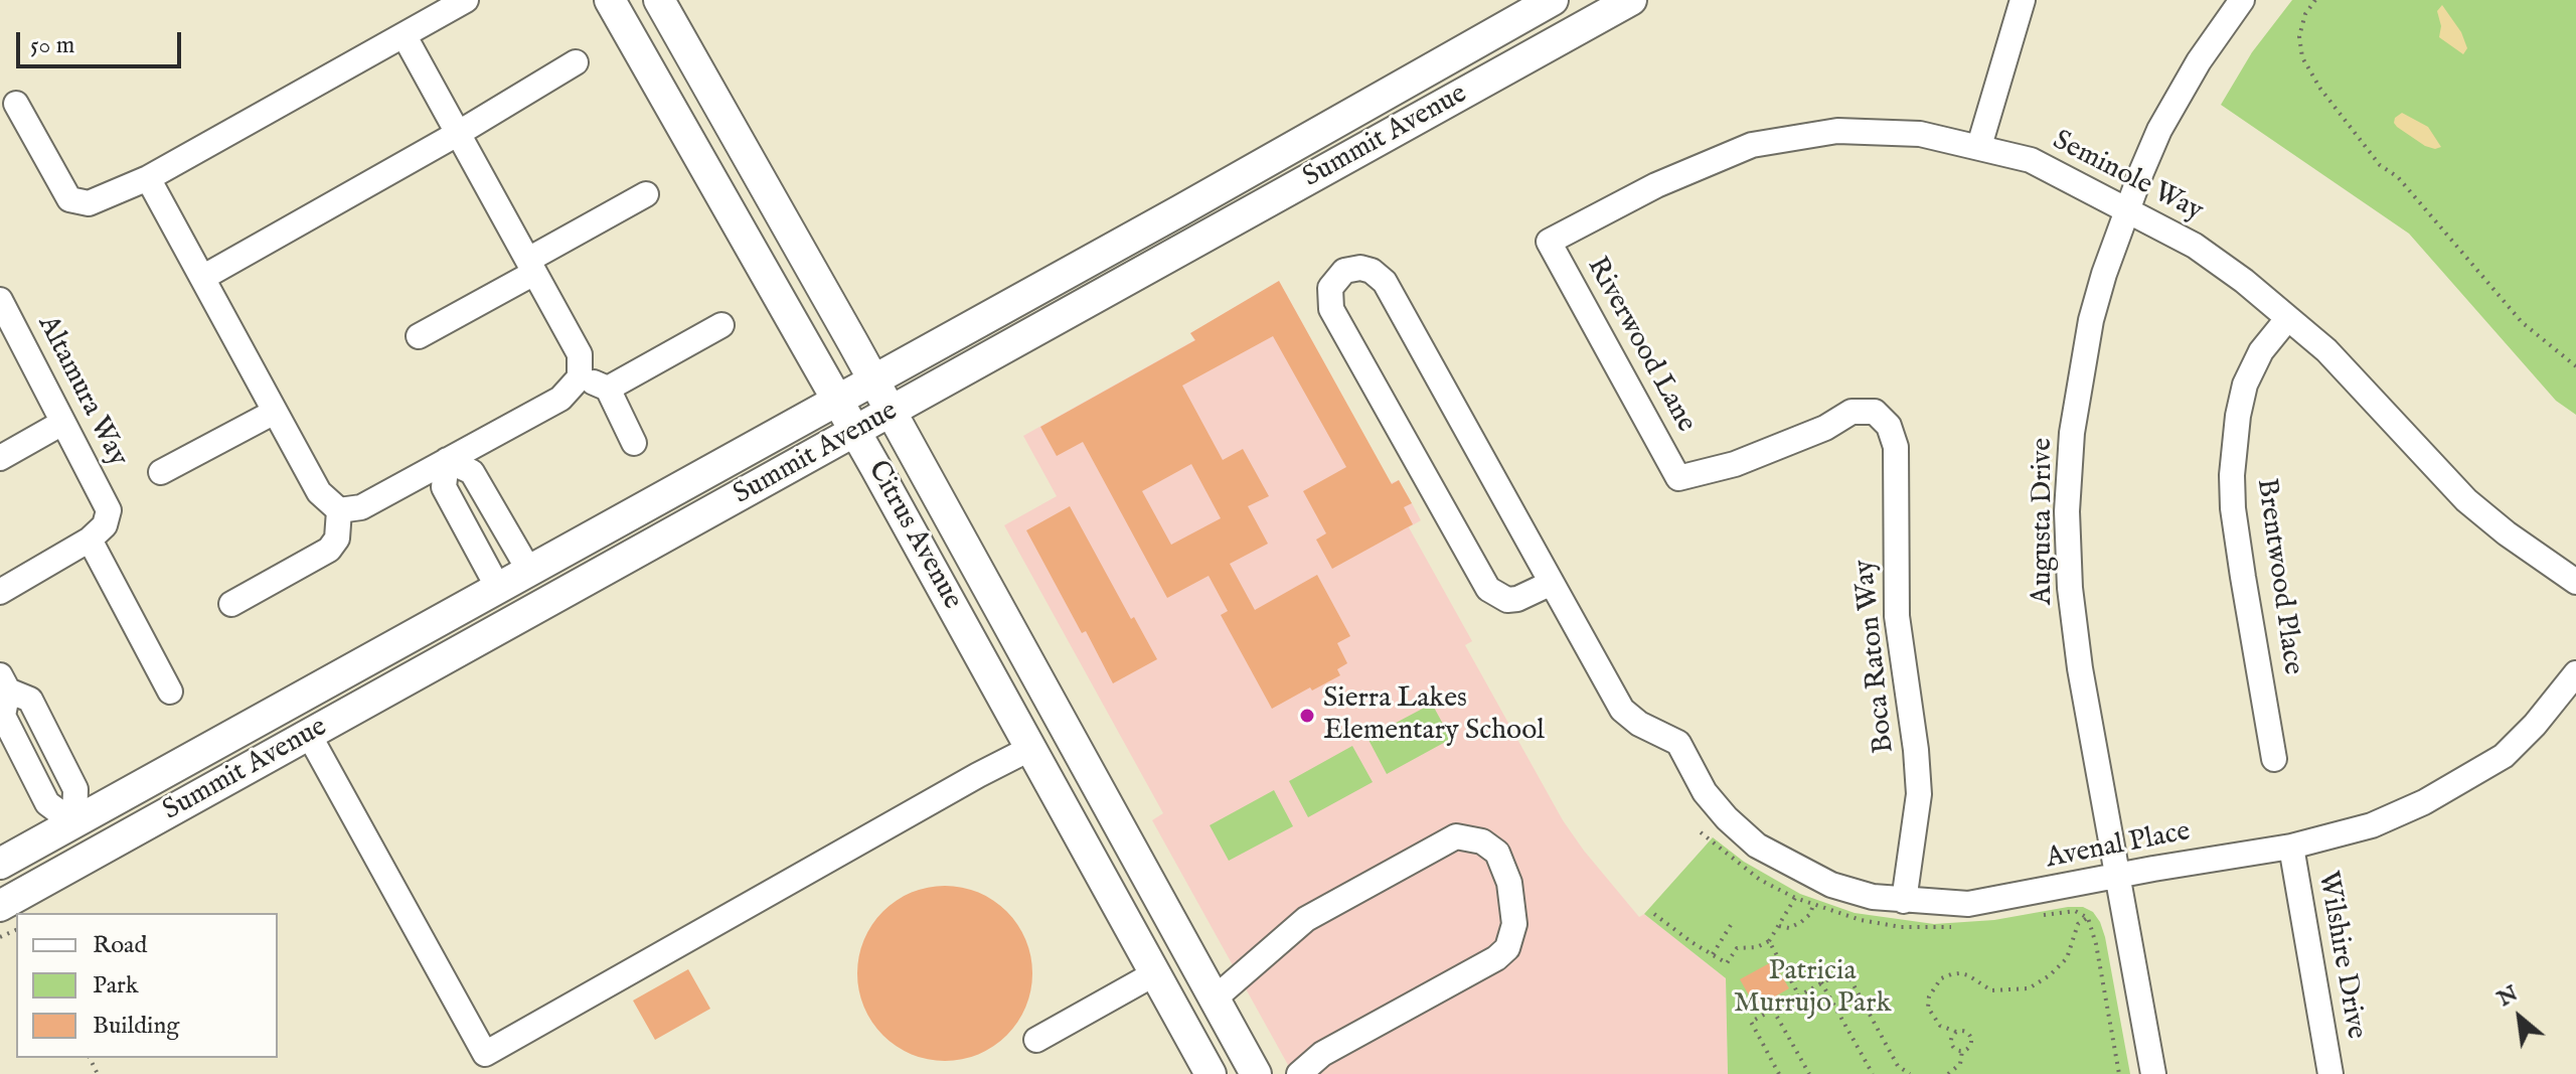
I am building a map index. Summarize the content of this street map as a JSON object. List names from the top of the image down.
{
  "streets": {
    "main road": ["Summit Avenue", "Citrus Avenue"],
    "street": [
      "Seminole Way",
      "Riverwood Lane",
      "Altamura Way",
      "Augusta Drive",
      "Brentwood Place",
      "Boca Raton Way",
      "Avenal Place",
      "Wilshire Drive"
    ]
  },
  "crossings": [
    ["Summit Avenue", "Citrus Avenue"],
    ["Seminole Way", "Riverwood Lane"],
    ["Seminole Way", "Augusta Drive"],
    ["Seminole Way", "Brentwood Place"],
    ["Riverwood Lane", "Boca Raton Way"],
    ["Augusta Drive", "Avenal Place"],
    ["Boca Raton Way", "Avenal Place"],
    ["Avenal Place", "Wilshire Drive"]
  ],
  "parks": ["Patricia Murrujo Park"],
  "places": ["Sierra Lakes Elementary School"],
  "legend": ["Road", "Park", "Building"],
  "scale_bar": "50 m",
  "north": "top left"
}
